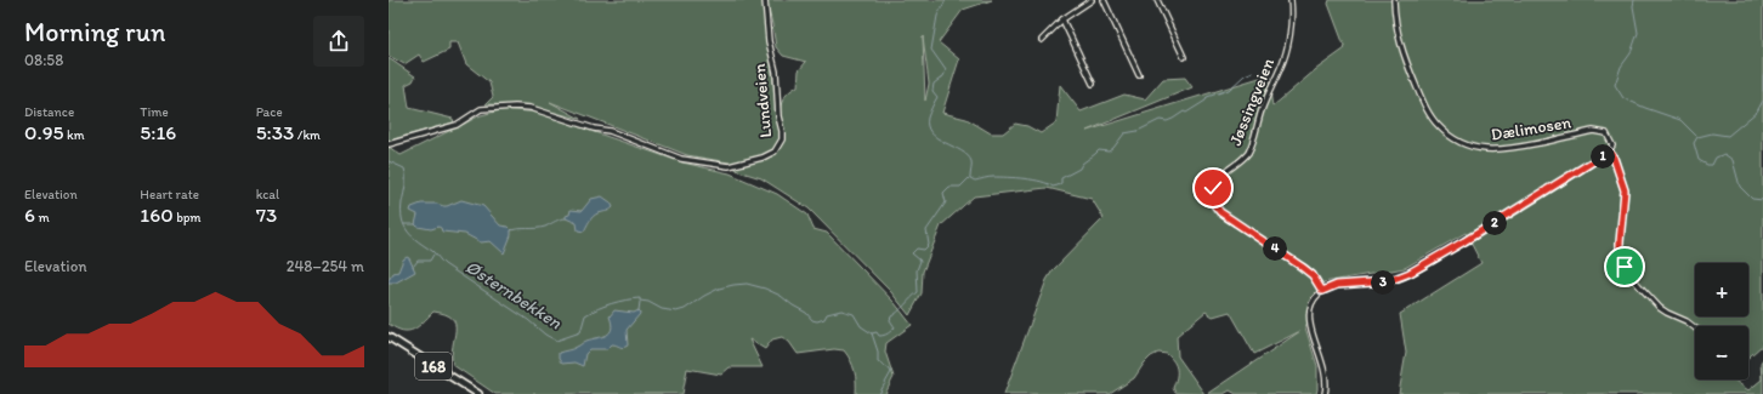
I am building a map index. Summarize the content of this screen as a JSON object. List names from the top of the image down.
{
  "streets": {
    "main road": ["168"],
    "street": ["Lundveien", "Jøssingveien", "Dælimosen"]
  },
  "water": ["Østernbekken"],
  "page": {
    "heading": ["Morning run", "08:58"],
    "stats": [
      ["Distance", "0.95 km"],
      ["Time", "5:16"],
      ["Pace", "5:33 /km"],
      ["Elevation", "6 m"],
      ["Heart rate", "160 bpm"],
      ["kcal", "73"]
    ],
    "pins": [
      "1",
      "2",
      "4",
      "3"
    ],
    "chart": ["Elevation", "248–254 m"],
    "map_buttons": ["+", "−"]
  }
}
